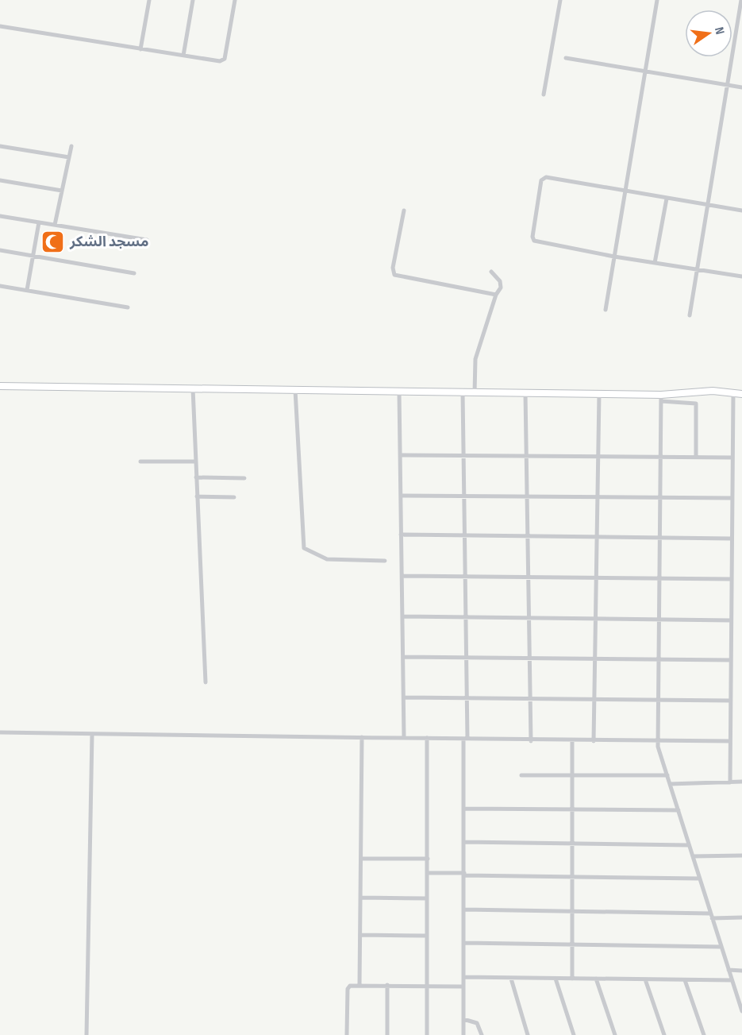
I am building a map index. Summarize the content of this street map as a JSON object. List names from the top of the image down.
{
  "places": {
    "mosque": ["مسجد الشكر"]
  },
  "north": "right"
}
